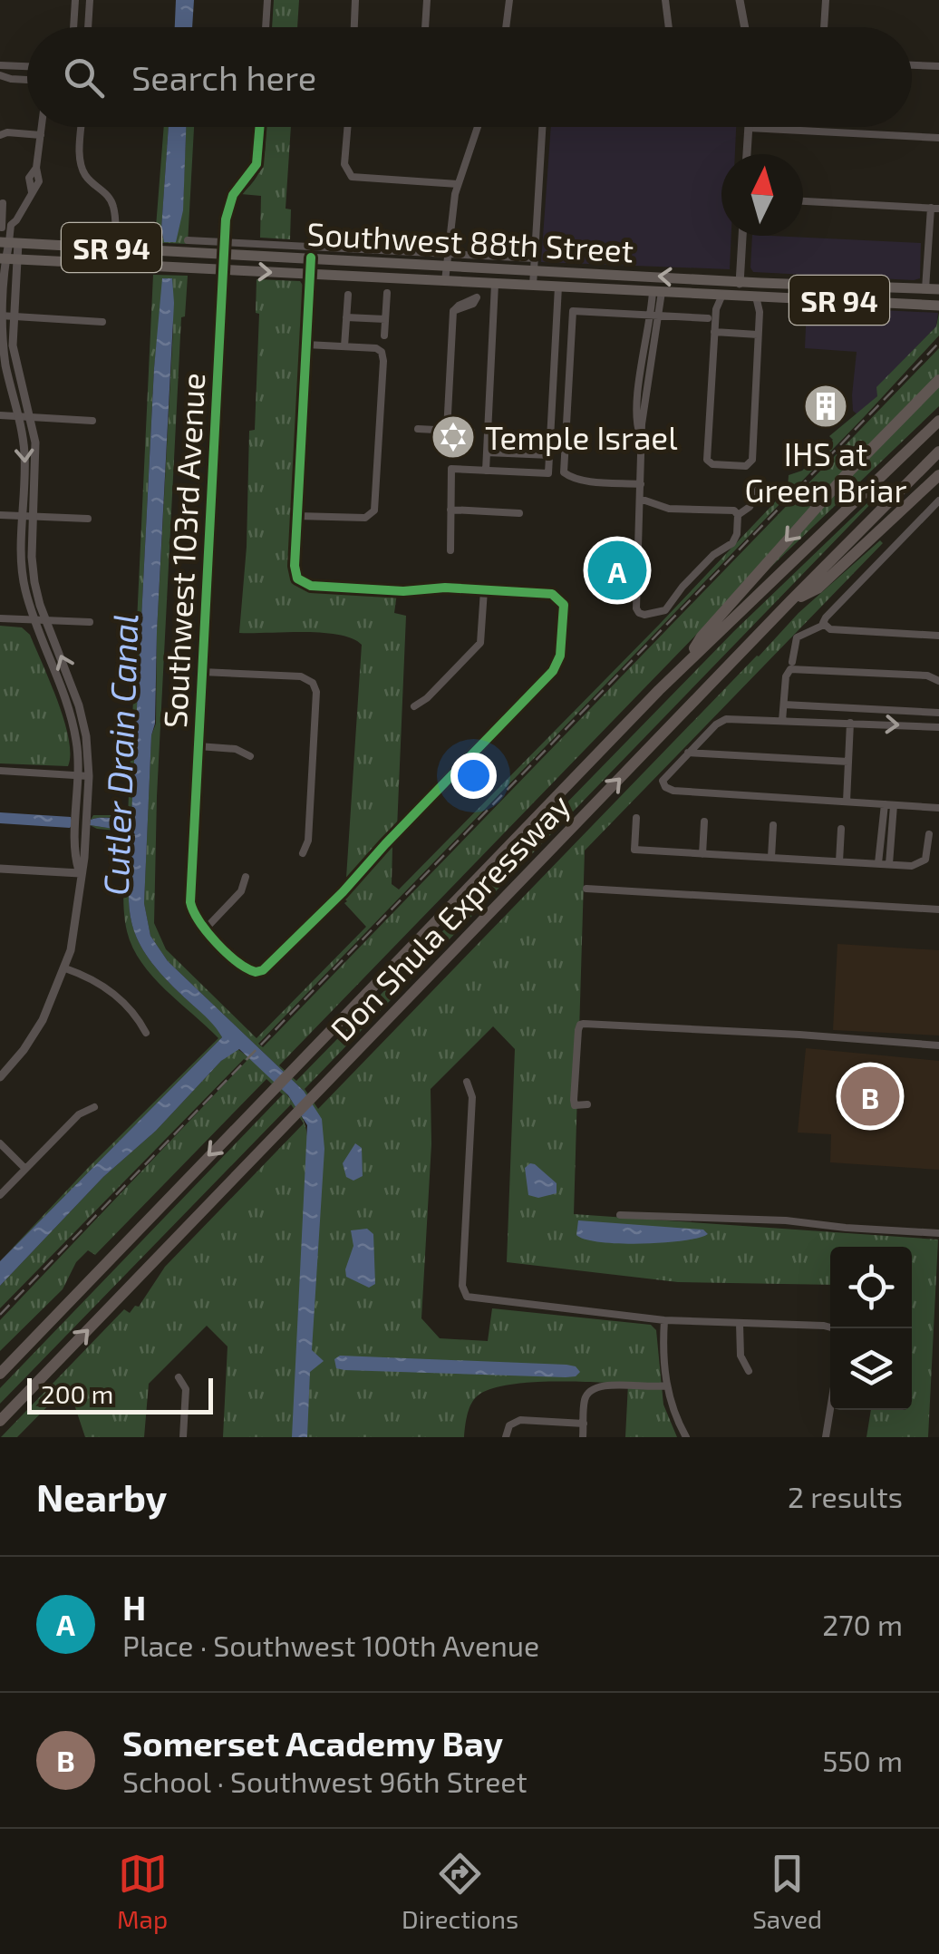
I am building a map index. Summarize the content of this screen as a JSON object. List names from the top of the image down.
{
  "streets": {
    "highway": ["Don Shula Expressway"],
    "main road": ["Southwest 88th Street", "SR 94"],
    "street": ["Southwest 103rd Avenue"]
  },
  "crossings": [
    ["Southwest 88th Street", "Southwest 103rd Avenue"]
  ],
  "water": ["Cutler Drain Canal"],
  "places": {
    "building": ["IHS at Green Briar"],
    "synagogue": ["Temple Israel"]
  },
  "scale_bar": "200 m",
  "north": "top",
  "page": {
    "search": "Search here",
    "pins": ["A", "B"],
    "scale": "200 m",
    "heading": ["Nearby", "2 results"],
    "list": [
      {
        "mark": "A",
        "name": "H",
        "note": "Place · Southwest 100th Avenue",
        "value": "270 m"
      },
      {
        "mark": "B",
        "name": "Somerset Academy Bay",
        "note": "School · Southwest 96th Street",
        "value": "550 m"
      }
    ],
    "nav": ["Map", "Directions", "Saved"]
  }
}
